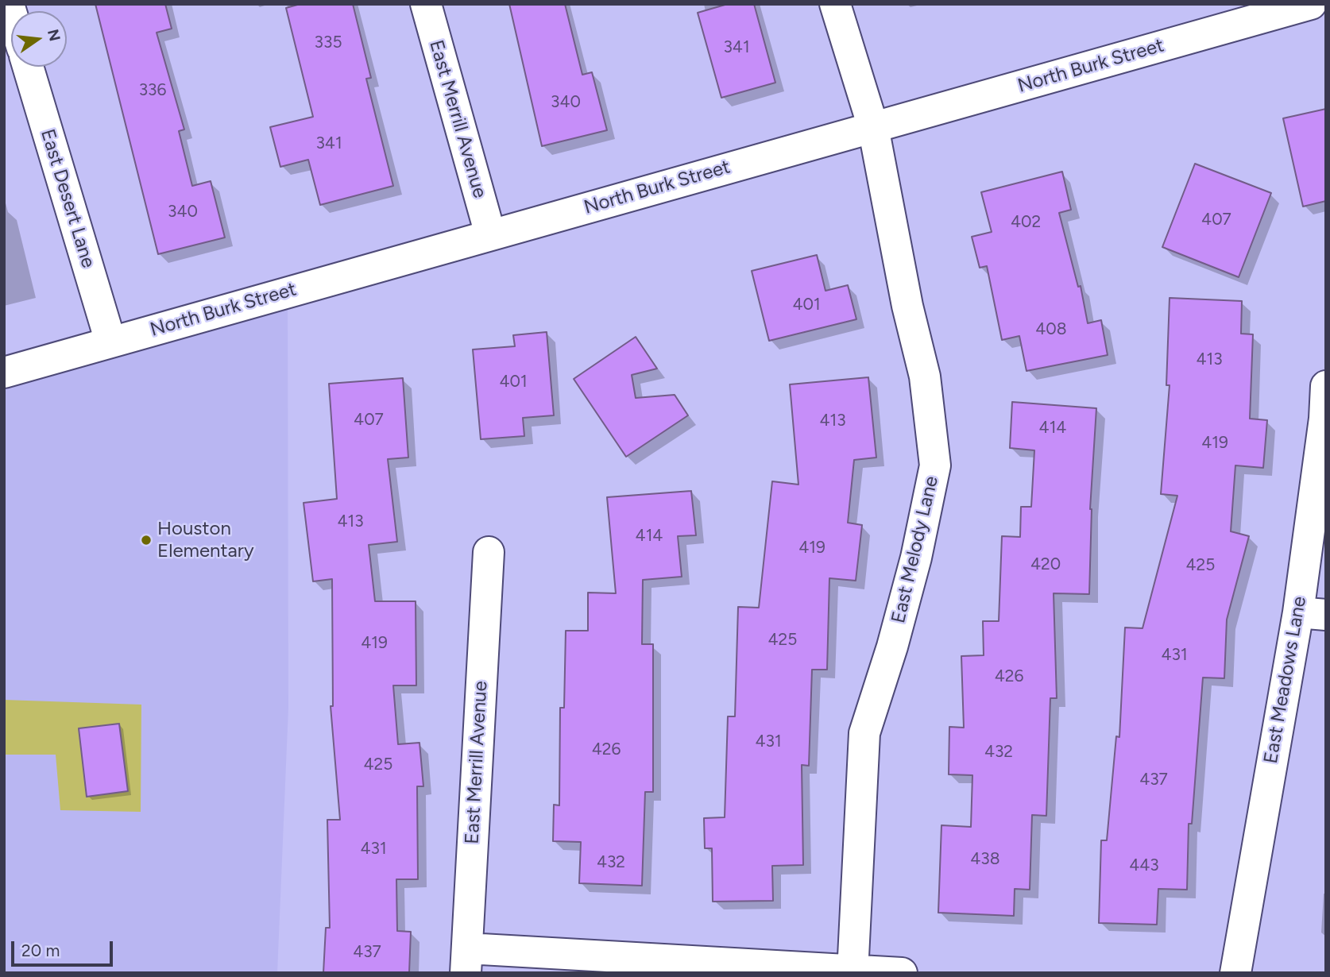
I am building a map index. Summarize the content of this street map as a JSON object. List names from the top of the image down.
{
  "streets": {
    "street": [
      "North Burk Street",
      "East Merrill Avenue",
      "East Desert Lane",
      "East Melody Lane",
      "East Meadows Lane"
    ]
  },
  "crossings": [
    ["North Burk Street", "East Merrill Avenue"],
    ["North Burk Street", "East Desert Lane"],
    ["North Burk Street", "East Melody Lane"]
  ],
  "places": ["Houston Elementary"],
  "house_numbers": [
    "335",
    "341",
    "336",
    "340",
    "341",
    "340",
    "407",
    "402",
    "401",
    "408",
    "413",
    "401",
    "407",
    "413",
    "414",
    "419",
    "413",
    "414",
    "419",
    "420",
    "425",
    "425",
    "419",
    "431",
    "426",
    "431",
    "426",
    "432",
    "425",
    "437",
    "431",
    "438",
    "432",
    "443",
    "437"
  ],
  "scale_bar": "20 m",
  "north": "right"
}
